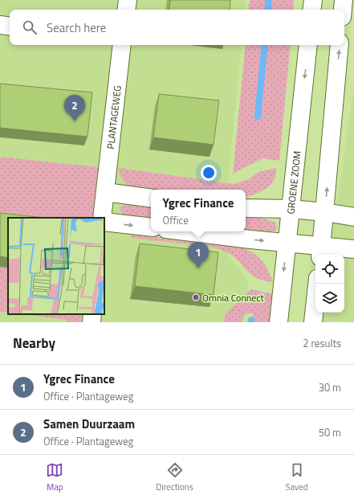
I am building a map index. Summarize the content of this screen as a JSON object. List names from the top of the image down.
{
  "streets": {
    "street": ["PLANTAGEWEG", "GROENE ZOOM"]
  },
  "places": ["Omnia Connect"],
  "page": {
    "search": "Search here",
    "pins": ["2", "1"],
    "popup": ["Ygrec Finance", "Office"],
    "heading": ["Nearby", "2 results"],
    "list": [
      {
        "mark": "1",
        "name": "Ygrec Finance",
        "note": "Office · Plantageweg",
        "value": "30 m"
      },
      {
        "mark": "2",
        "name": "Samen Duurzaam",
        "note": "Office · Plantageweg",
        "value": "50 m"
      }
    ],
    "nav": ["Map", "Directions", "Saved"]
  }
}
